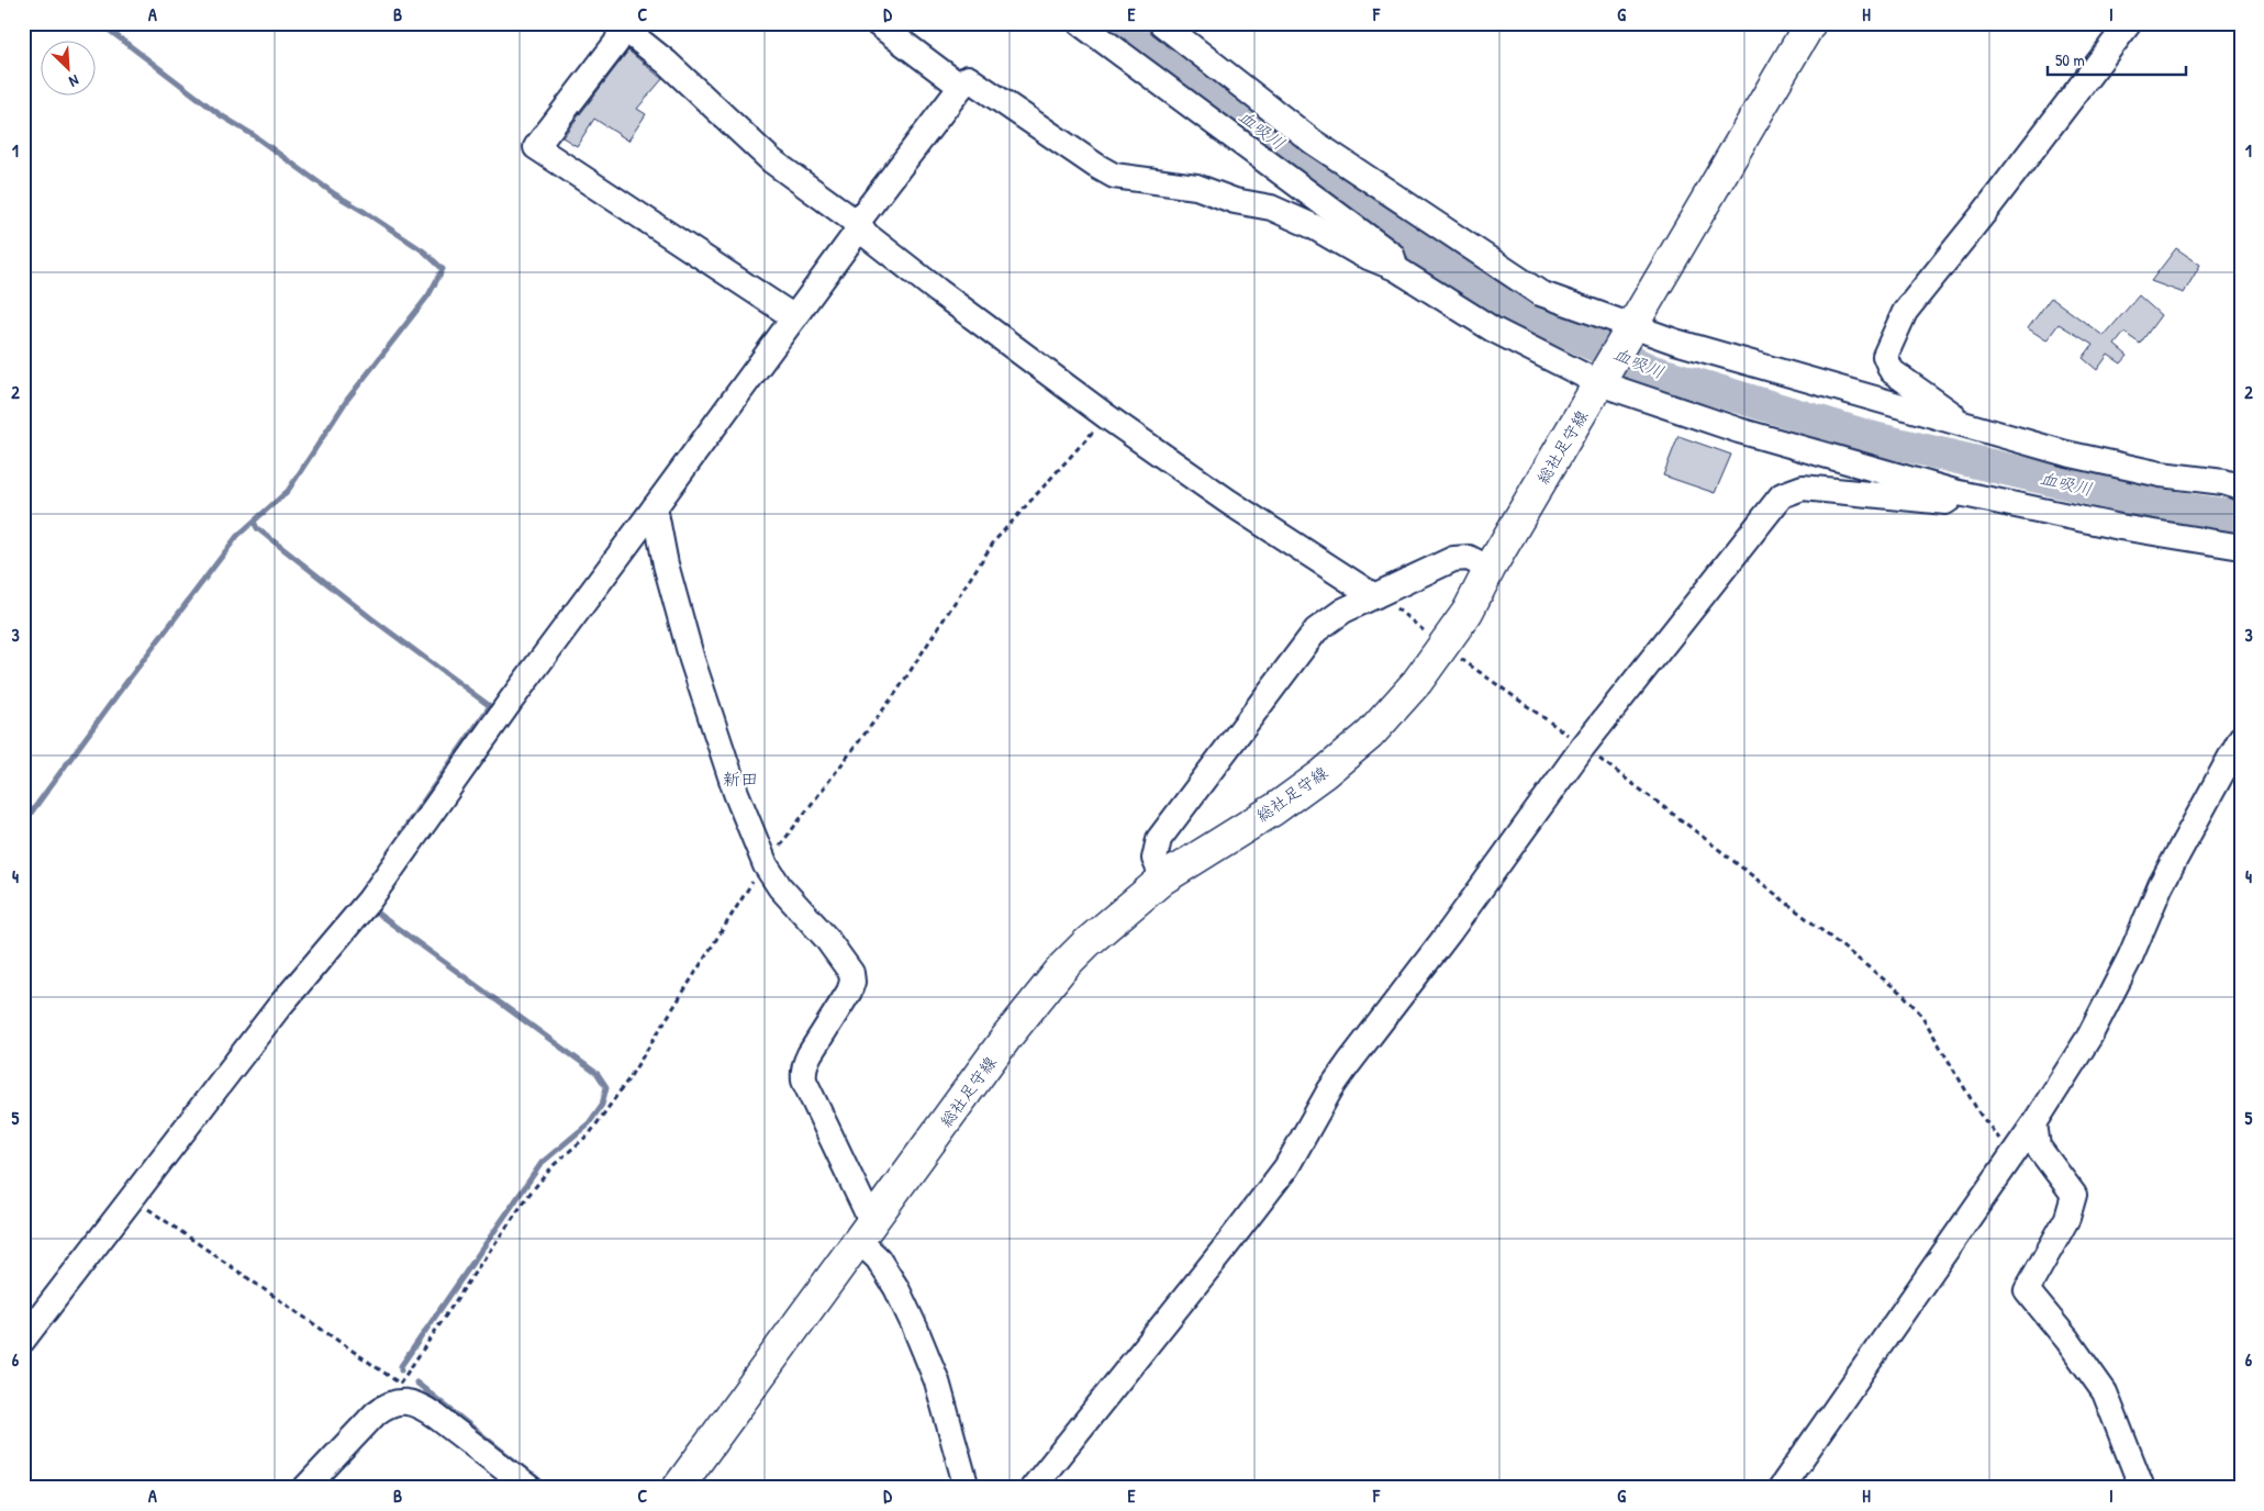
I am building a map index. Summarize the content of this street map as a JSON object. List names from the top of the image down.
{
  "streets": {
    "main road": ["総社足守線"]
  },
  "districts": ["新田"],
  "water": ["血吸川"],
  "scale_bar": "50 m",
  "north": "bottom right",
  "grid": {
    "columns": [
      "A",
      "B",
      "C",
      "D",
      "E",
      "F",
      "G",
      "H",
      "I"
    ],
    "rows": [
      "1",
      "2",
      "3",
      "4",
      "5",
      "6"
    ]
  }
}
